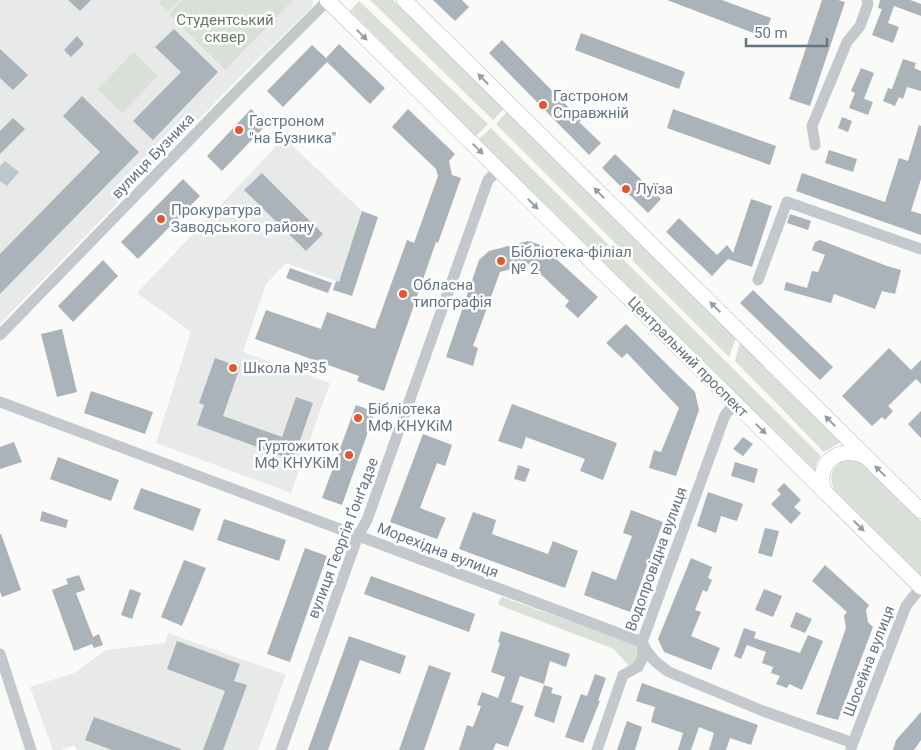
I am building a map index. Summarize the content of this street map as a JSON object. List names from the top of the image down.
{
  "streets": {
    "main road": ["Центральний проспект"],
    "street": [
      "вулиця Бузника",
      "вулиця Георгія Ґонґадзе",
      "Морехідна вулиця",
      "Водопровідна вулиця",
      "Шосейна вулиця"
    ]
  },
  "crossings": [
    ["вулиця Бузника", "Центральний проспект"],
    ["Центральний проспект", "вулиця Георгія Ґонґадзе"],
    ["Центральний проспект", "Водопровідна вулиця"],
    ["Центральний проспект", "Шосейна вулиця"],
    ["вулиця Георгія Ґонґадзе", "Морехідна вулиця"],
    ["Морехідна вулиця", "Водопровідна вулиця"]
  ],
  "parks": ["Студентський сквер"],
  "places": [
    "Гастроном Справжній",
    "Гастроном \"на Бузника\"",
    "Луїза",
    "Прокуратура Заводського району",
    "Бібліотека-філіал № 2",
    "Обласна типографія",
    "Школа №35",
    "Бібліотека МФ КНУКіМ",
    "Гуртожиток МФ КНУКіМ"
  ],
  "scale_bar": "50 m"
}
